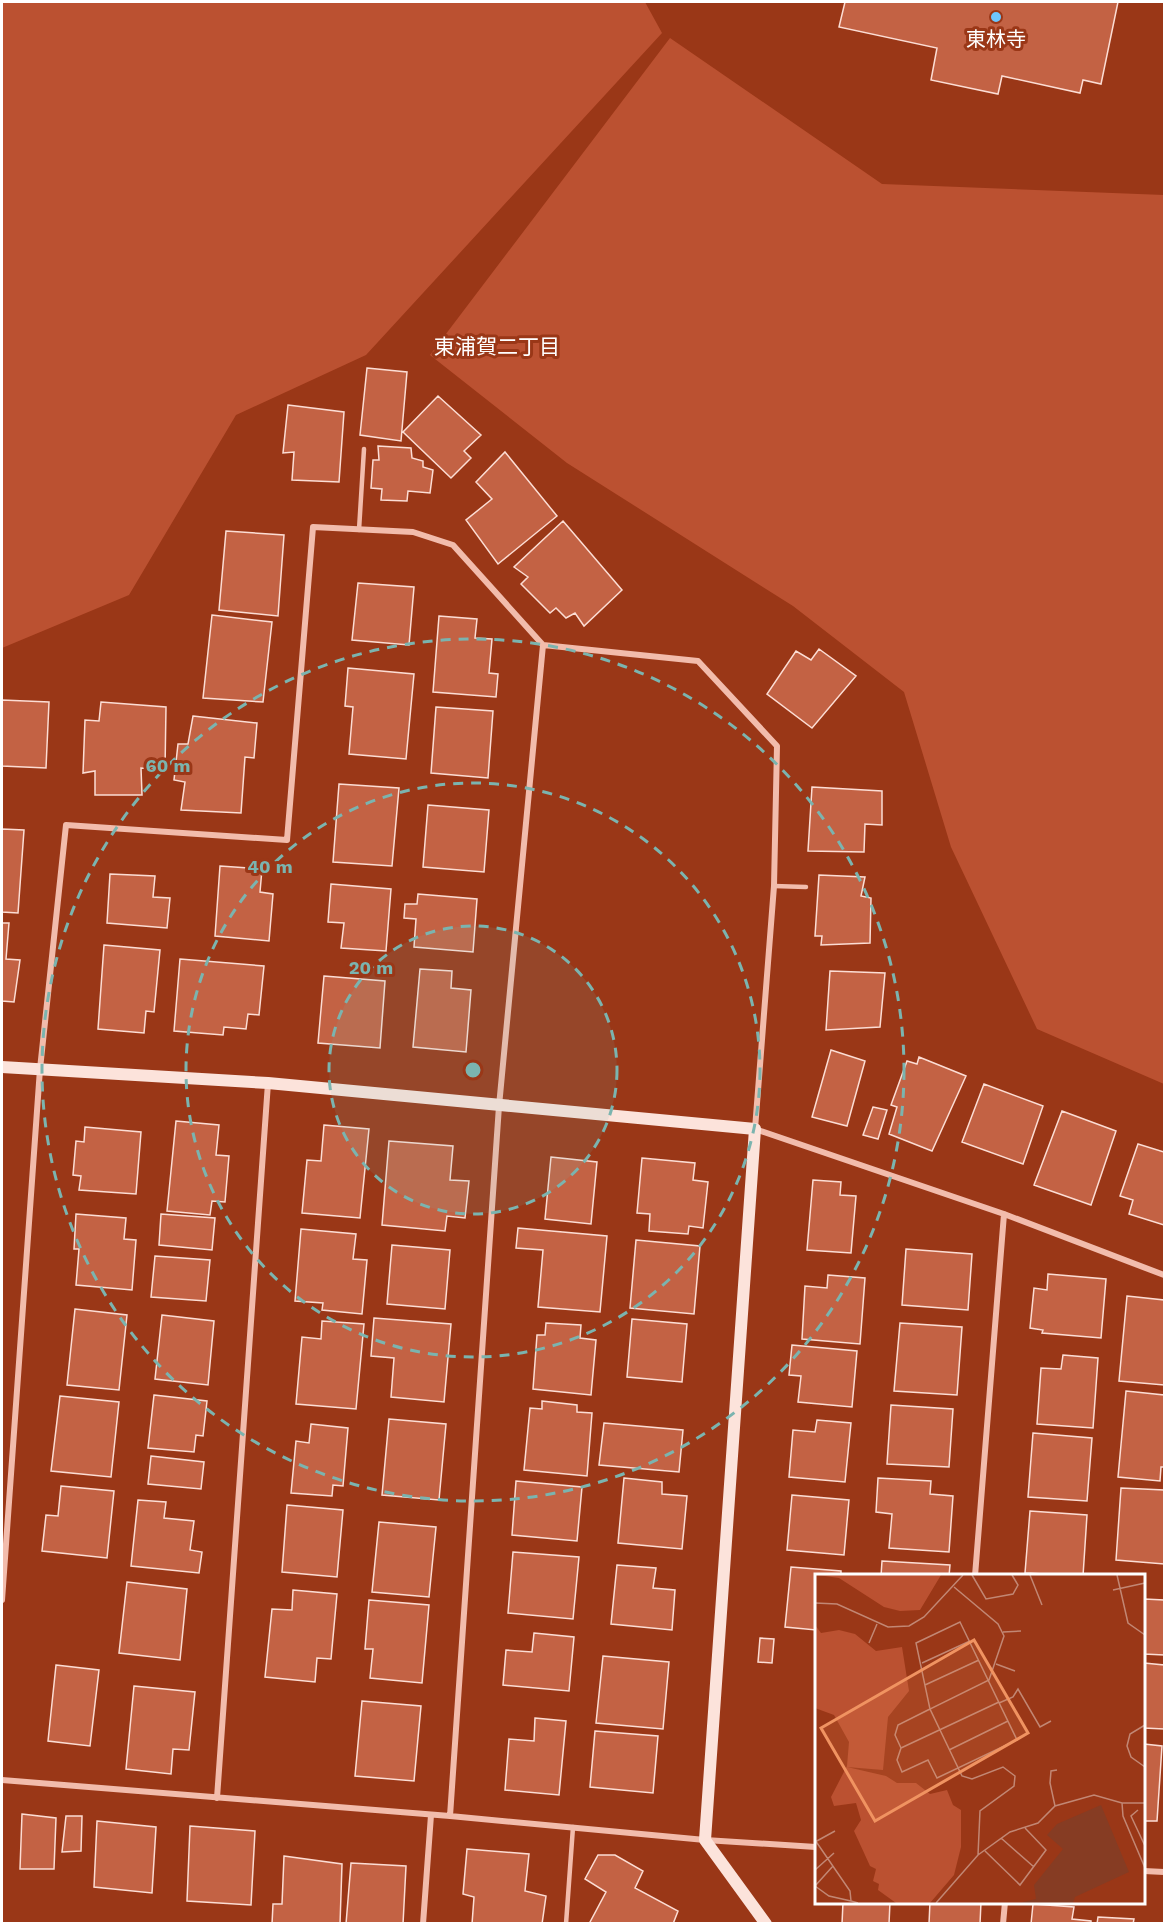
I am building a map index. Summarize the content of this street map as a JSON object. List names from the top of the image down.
{
  "districts": ["東浦賀二丁目"],
  "places": ["東林寺"],
  "rings": ["60 m", "40 m", "20 m"]
}
